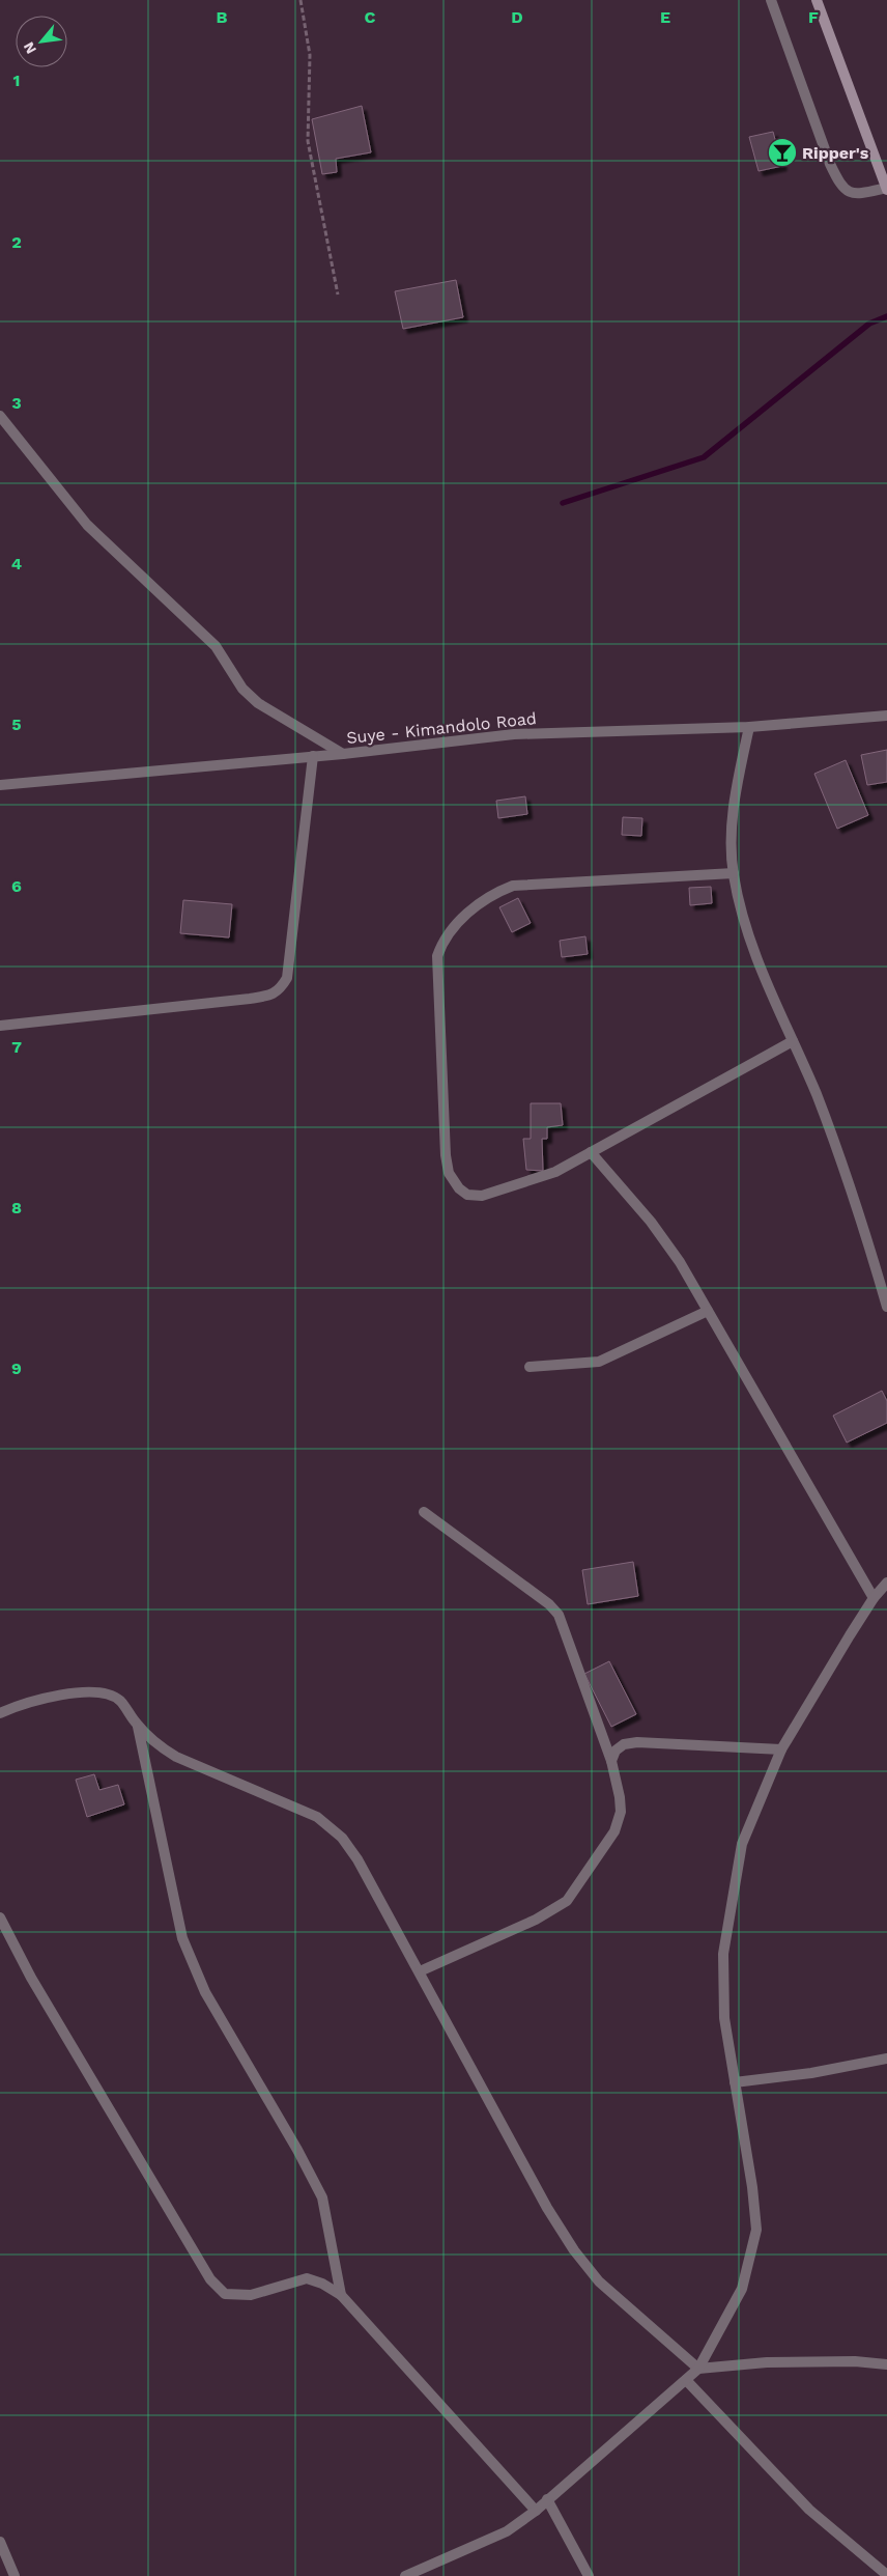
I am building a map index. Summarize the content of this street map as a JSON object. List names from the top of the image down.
{
  "streets": {
    "street": ["Suye - Kimandolo Road"]
  },
  "places": {
    "bar": ["Ripper's"]
  },
  "north": "bottom left",
  "grid": {
    "columns": [
      "B",
      "C",
      "D",
      "E",
      "F"
    ],
    "rows": [
      "1",
      "2",
      "3",
      "4",
      "5",
      "6",
      "7",
      "8",
      "9"
    ]
  }
}
